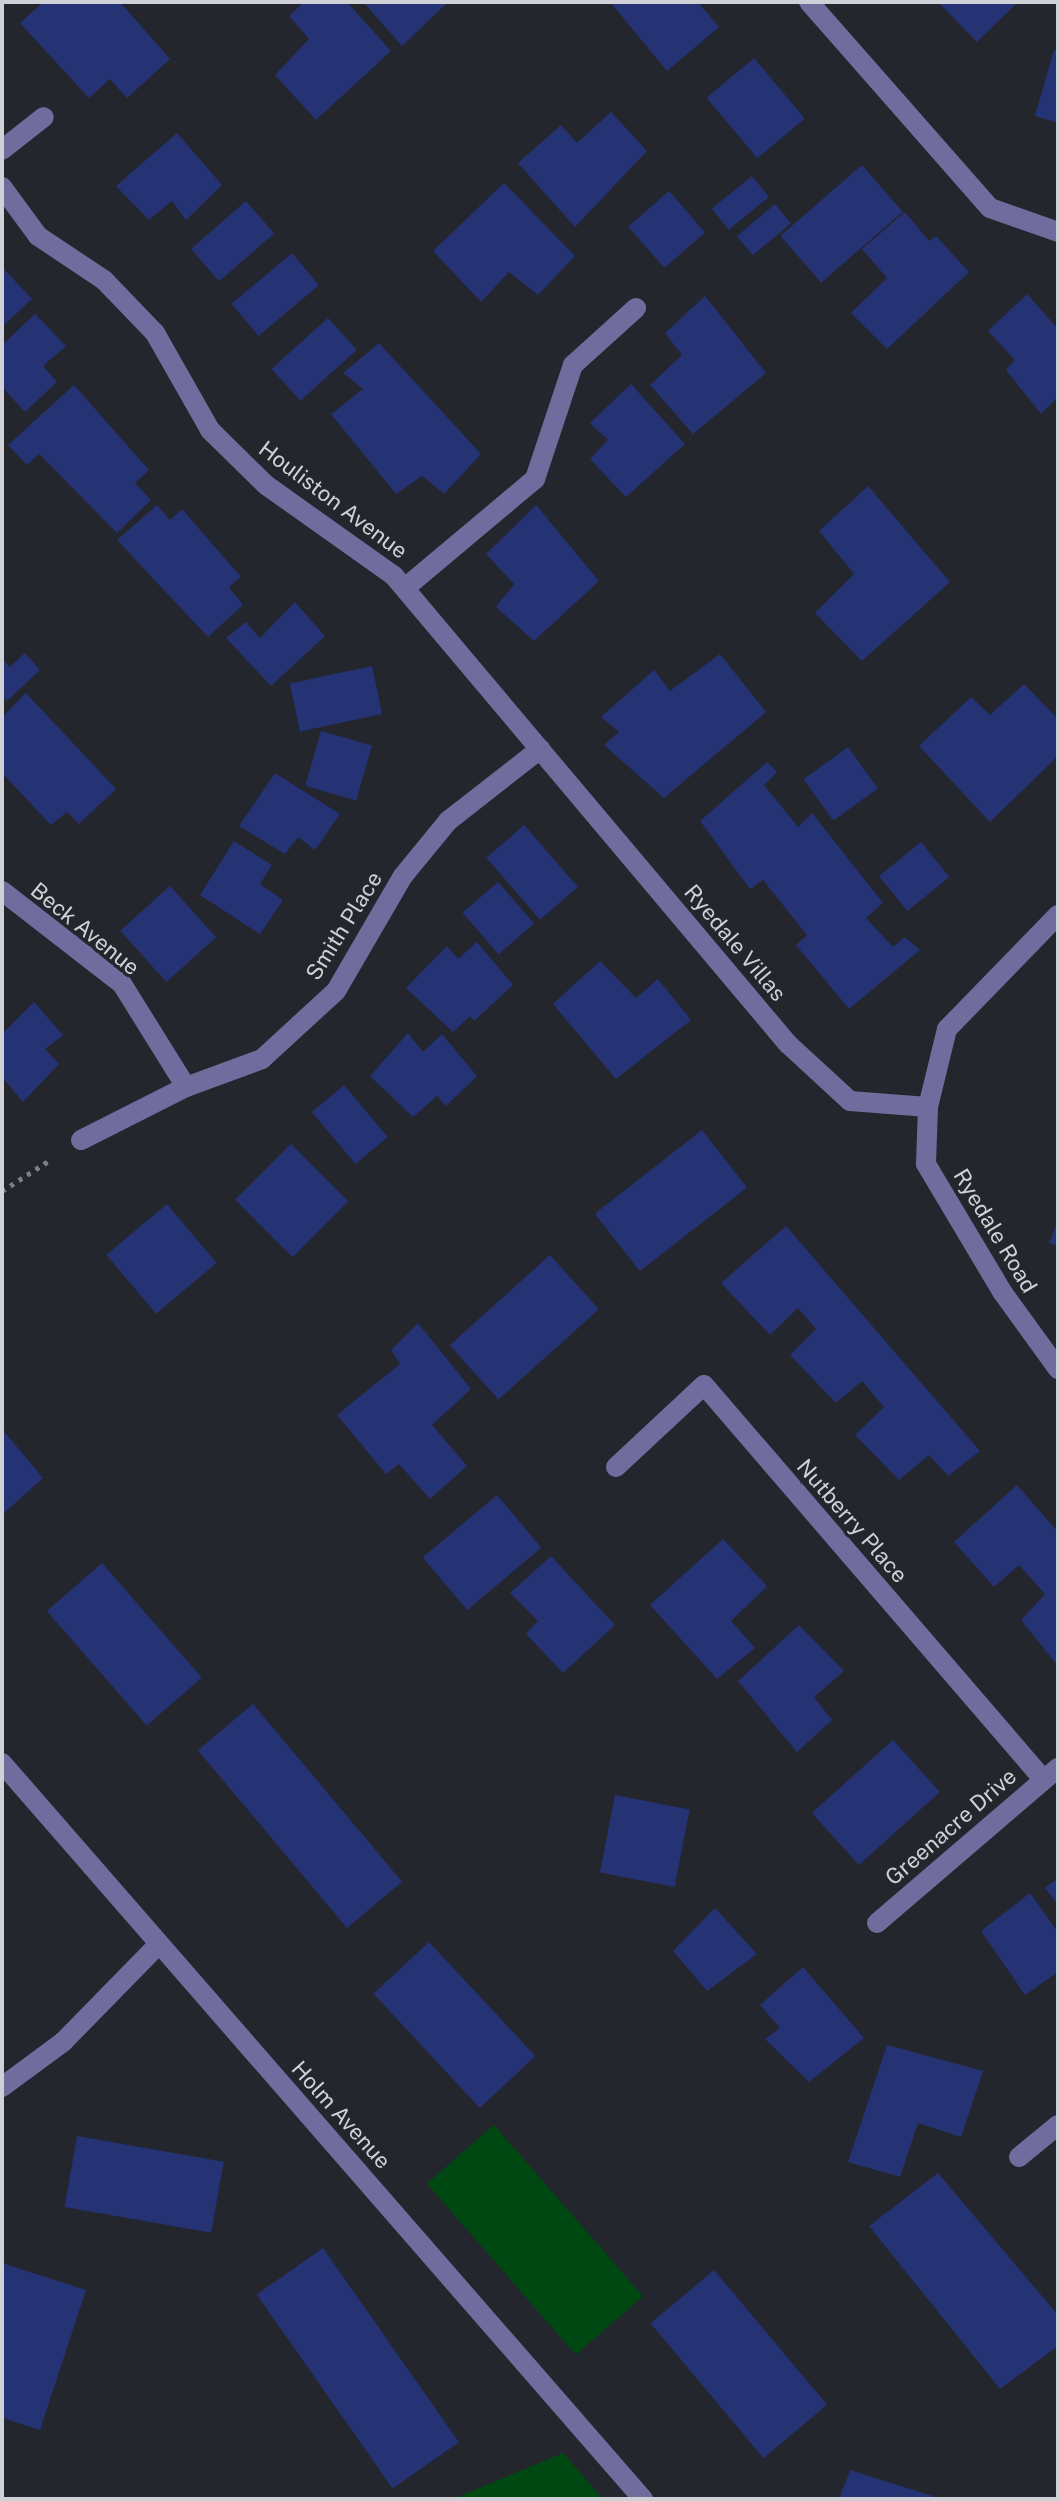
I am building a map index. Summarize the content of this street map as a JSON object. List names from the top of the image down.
{
  "streets": {
    "street": [
      "Houliston Avenue",
      "Smith Place",
      "Beck Avenue",
      "Ryedale Villas",
      "Ryedale Road",
      "Nutberry Place",
      "Greenacre Drive",
      "Holm Avenue"
    ]
  },
  "crossings": [
    ["Houliston Avenue", "Smith Place"],
    ["Houliston Avenue", "Ryedale Villas"],
    ["Smith Place", "Beck Avenue"],
    ["Smith Place", "Ryedale Villas"],
    ["Ryedale Villas", "Ryedale Road"],
    ["Nutberry Place", "Greenacre Drive"]
  ]
}
